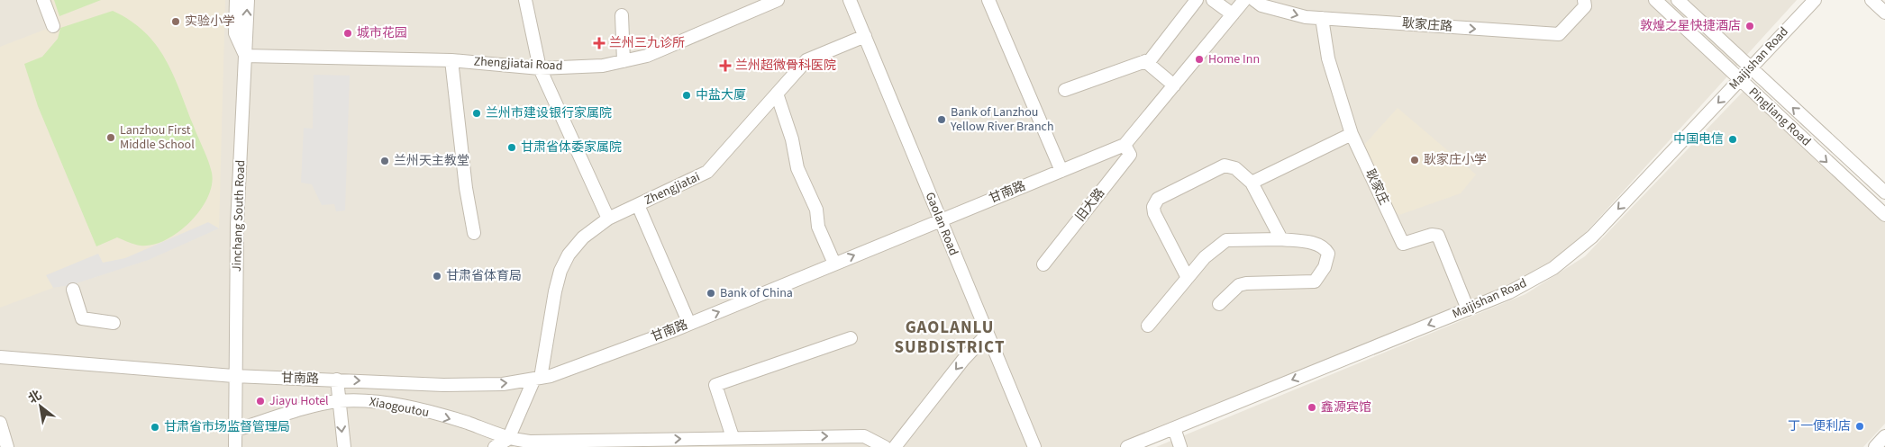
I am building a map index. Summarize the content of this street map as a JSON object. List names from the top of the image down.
{
  "streets": {
    "street": [
      "耿家庄路",
      "Maijishan Road",
      "Zhengjiatai Road",
      "Pingliang Road",
      "耿家庄",
      "Zhengjiatai",
      "甘南路",
      "旧大路",
      "Jinchang South Road",
      "Gaolan Road",
      "Xiaogoutou"
    ]
  },
  "crossings": [
    ["耿家庄路", "耿家庄"],
    ["Maijishan Road", "Pingliang Road"],
    ["Maijishan Road", "耿家庄"],
    ["Zhengjiatai Road", "Jinchang South Road"],
    ["Zhengjiatai", "甘南路"],
    ["Zhengjiatai", "Gaolan Road"],
    ["Zhengjiatai", "Xiaogoutou"],
    ["甘南路", "旧大路"],
    ["甘南路", "Jinchang South Road"],
    ["甘南路", "Gaolan Road"],
    ["Jinchang South Road", "Xiaogoutou"]
  ],
  "one_way": ["耿家庄路", "Maijishan Road", "Xiaogoutou"],
  "districts": ["GAOLANLU SUBDISTRICT"],
  "places": {
    "other": [
      "实验小学",
      "敦煌之星快捷酒店",
      "城市花园",
      "Home Inn",
      "中盐大厦",
      "兰州市建设银行家属院",
      "Bank of Lanzhou Yellow River Branch",
      "Lanzhou First Middle School",
      "中国电信",
      "甘肃省体委家属院",
      "耿家庄小学",
      "兰州天主教堂",
      "甘肃省体育局",
      "Bank of China",
      "Jiayu Hotel",
      "鑫源宾馆",
      "丁一便利店",
      "甘肃省市场监督管理局"
    ],
    "health": ["兰州三九诊所", "兰州超微骨科医院"]
  },
  "north": "top left"
}
